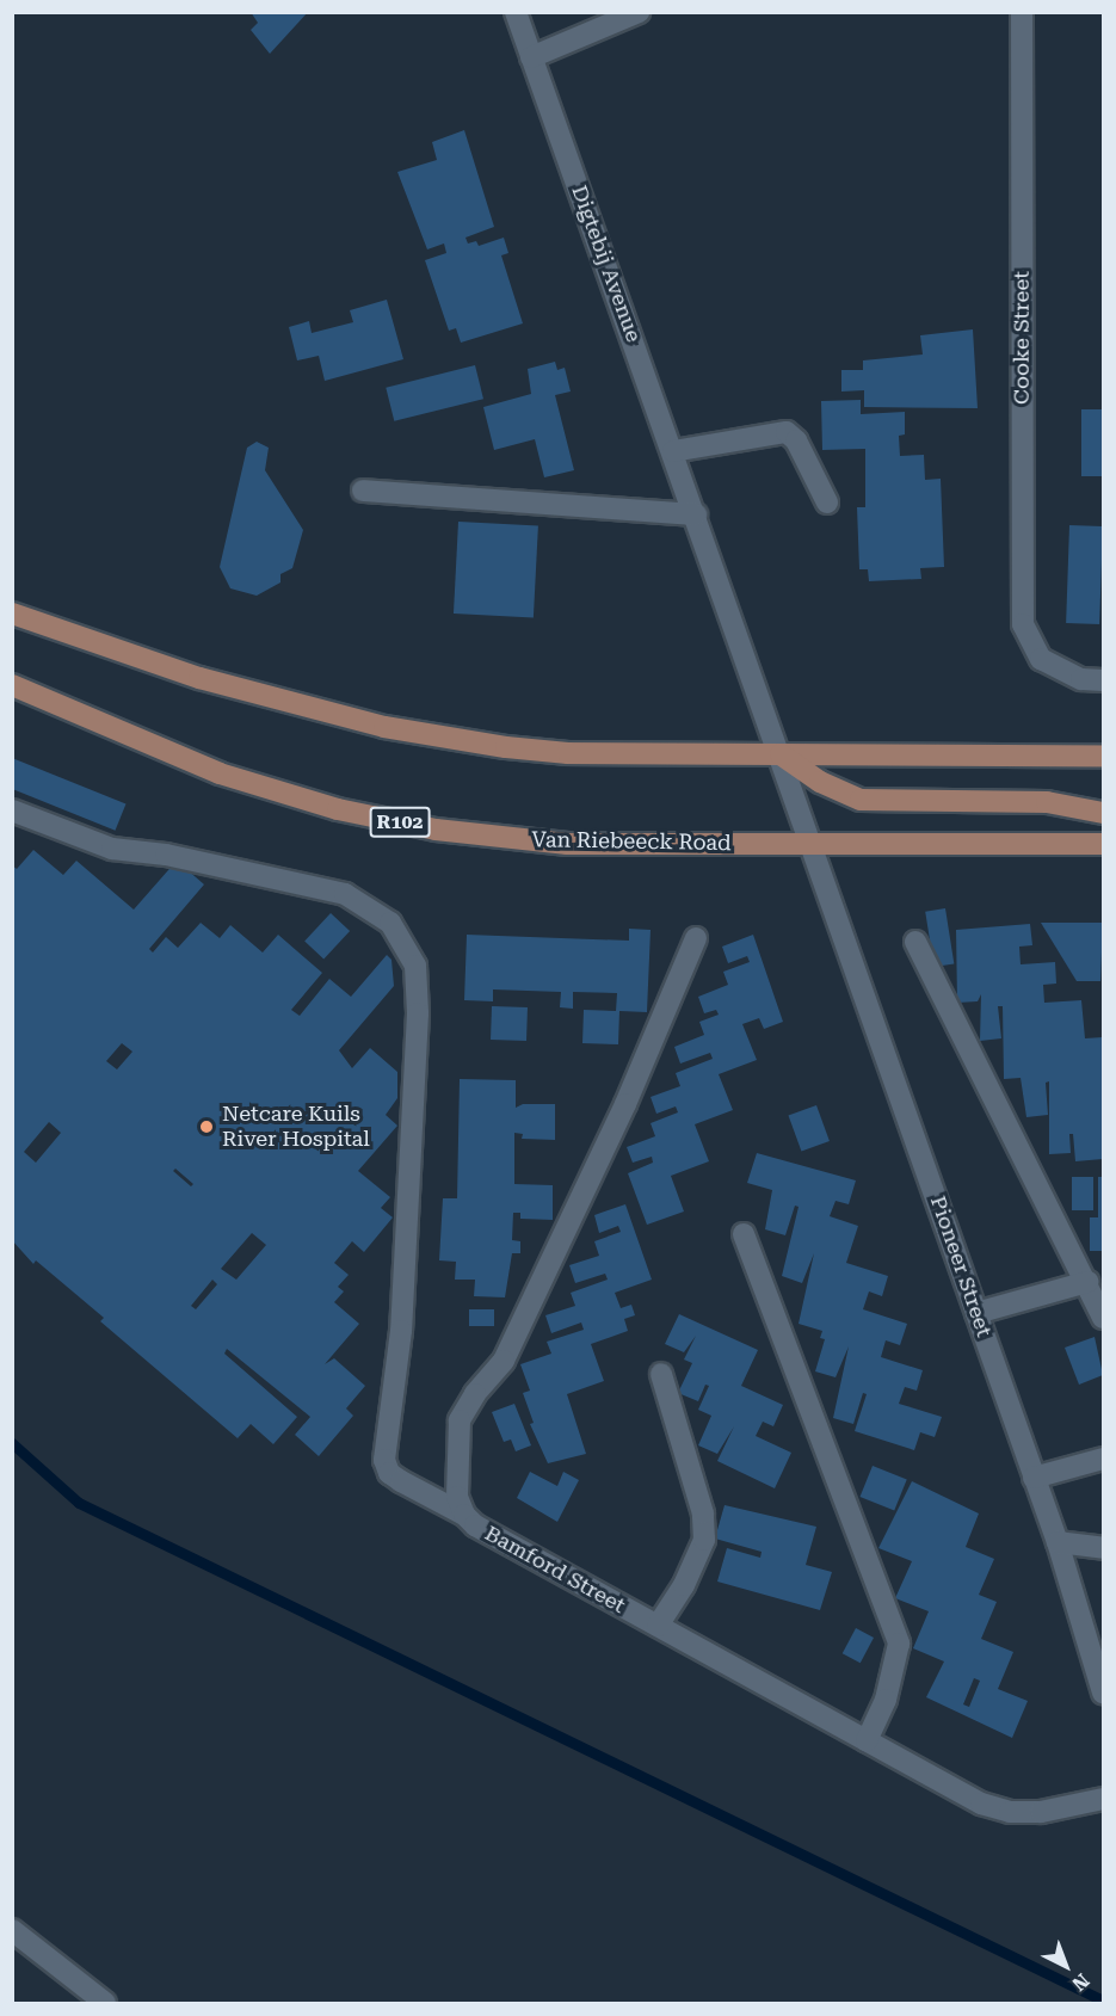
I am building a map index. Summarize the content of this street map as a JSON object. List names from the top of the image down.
{
  "streets": {
    "main road": ["R102", "Van Riebeeck Road"],
    "street": [
      "Digtebij Avenue",
      "Cooke Street",
      "Pioneer Street",
      "Bamford Street"
    ]
  },
  "crossings": [
    ["Digtebij Avenue", "Pioneer Street"],
    ["Van Riebeeck Road", "Pioneer Street"]
  ],
  "places": ["Netcare Kuils River Hospital"],
  "north": "bottom right"
}
